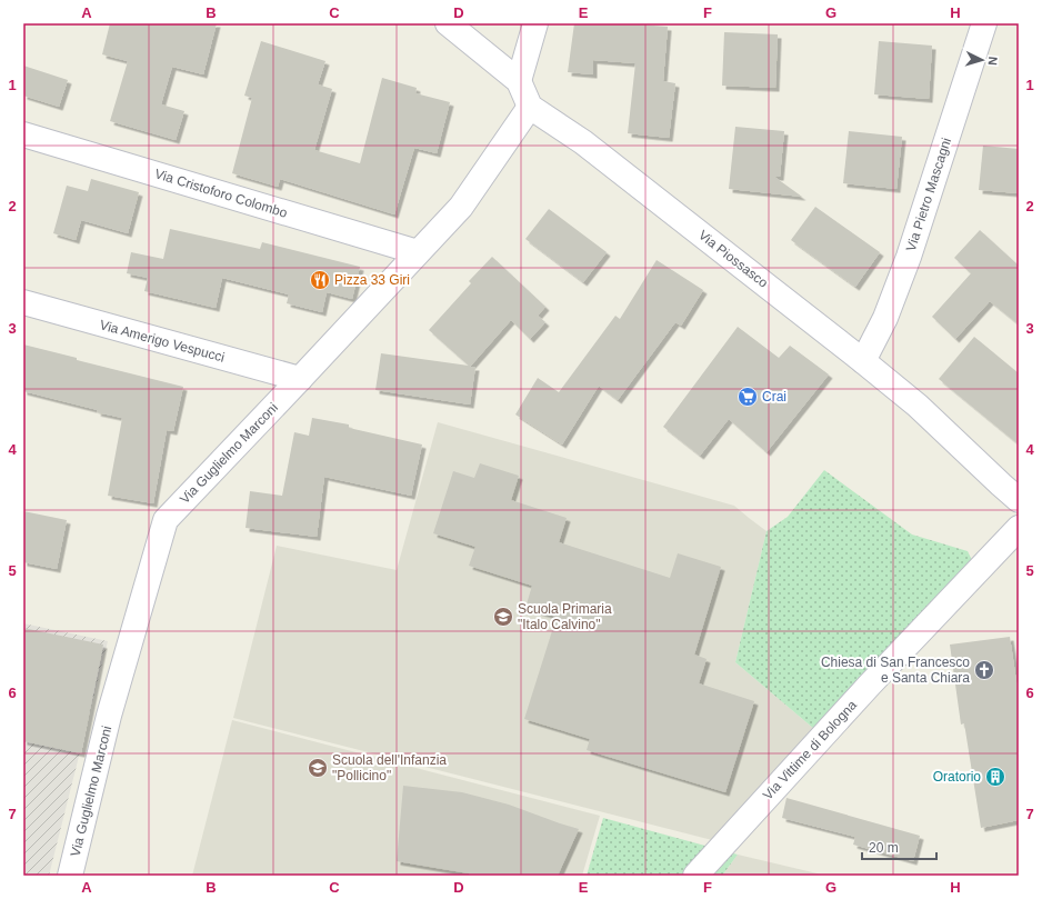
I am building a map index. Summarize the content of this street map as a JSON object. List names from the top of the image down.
{
  "streets": {
    "street": [
      "Via Cristoforo Colombo",
      "Via Pietro Mascagni",
      "Via Piossasco",
      "Via Amerigo Vespucci",
      "Via Guglielmo Marconi",
      "Via Vittime di Bologna"
    ]
  },
  "crossings": [
    ["Via Cristoforo Colombo", "Via Guglielmo Marconi"],
    ["Via Pietro Mascagni", "Via Piossasco"],
    ["Via Piossasco", "Via Guglielmo Marconi"],
    ["Via Amerigo Vespucci", "Via Guglielmo Marconi"]
  ],
  "places": {
    "restaurant": ["Pizza 33 Giri"],
    "supermarket": ["Crai"],
    "school or university": ["Scuola Primaria \"Italo Calvino\"", "Scuola dell'Infanzia \"Pollicino\""],
    "church": ["Chiesa di San Francesco e Santa Chiara"],
    "building": ["Oratorio"]
  },
  "scale_bar": "20 m",
  "north": "right",
  "grid": {
    "columns": [
      "A",
      "B",
      "C",
      "D",
      "E",
      "F",
      "G",
      "H"
    ],
    "rows": [
      "1",
      "2",
      "3",
      "4",
      "5",
      "6",
      "7"
    ]
  }
}
